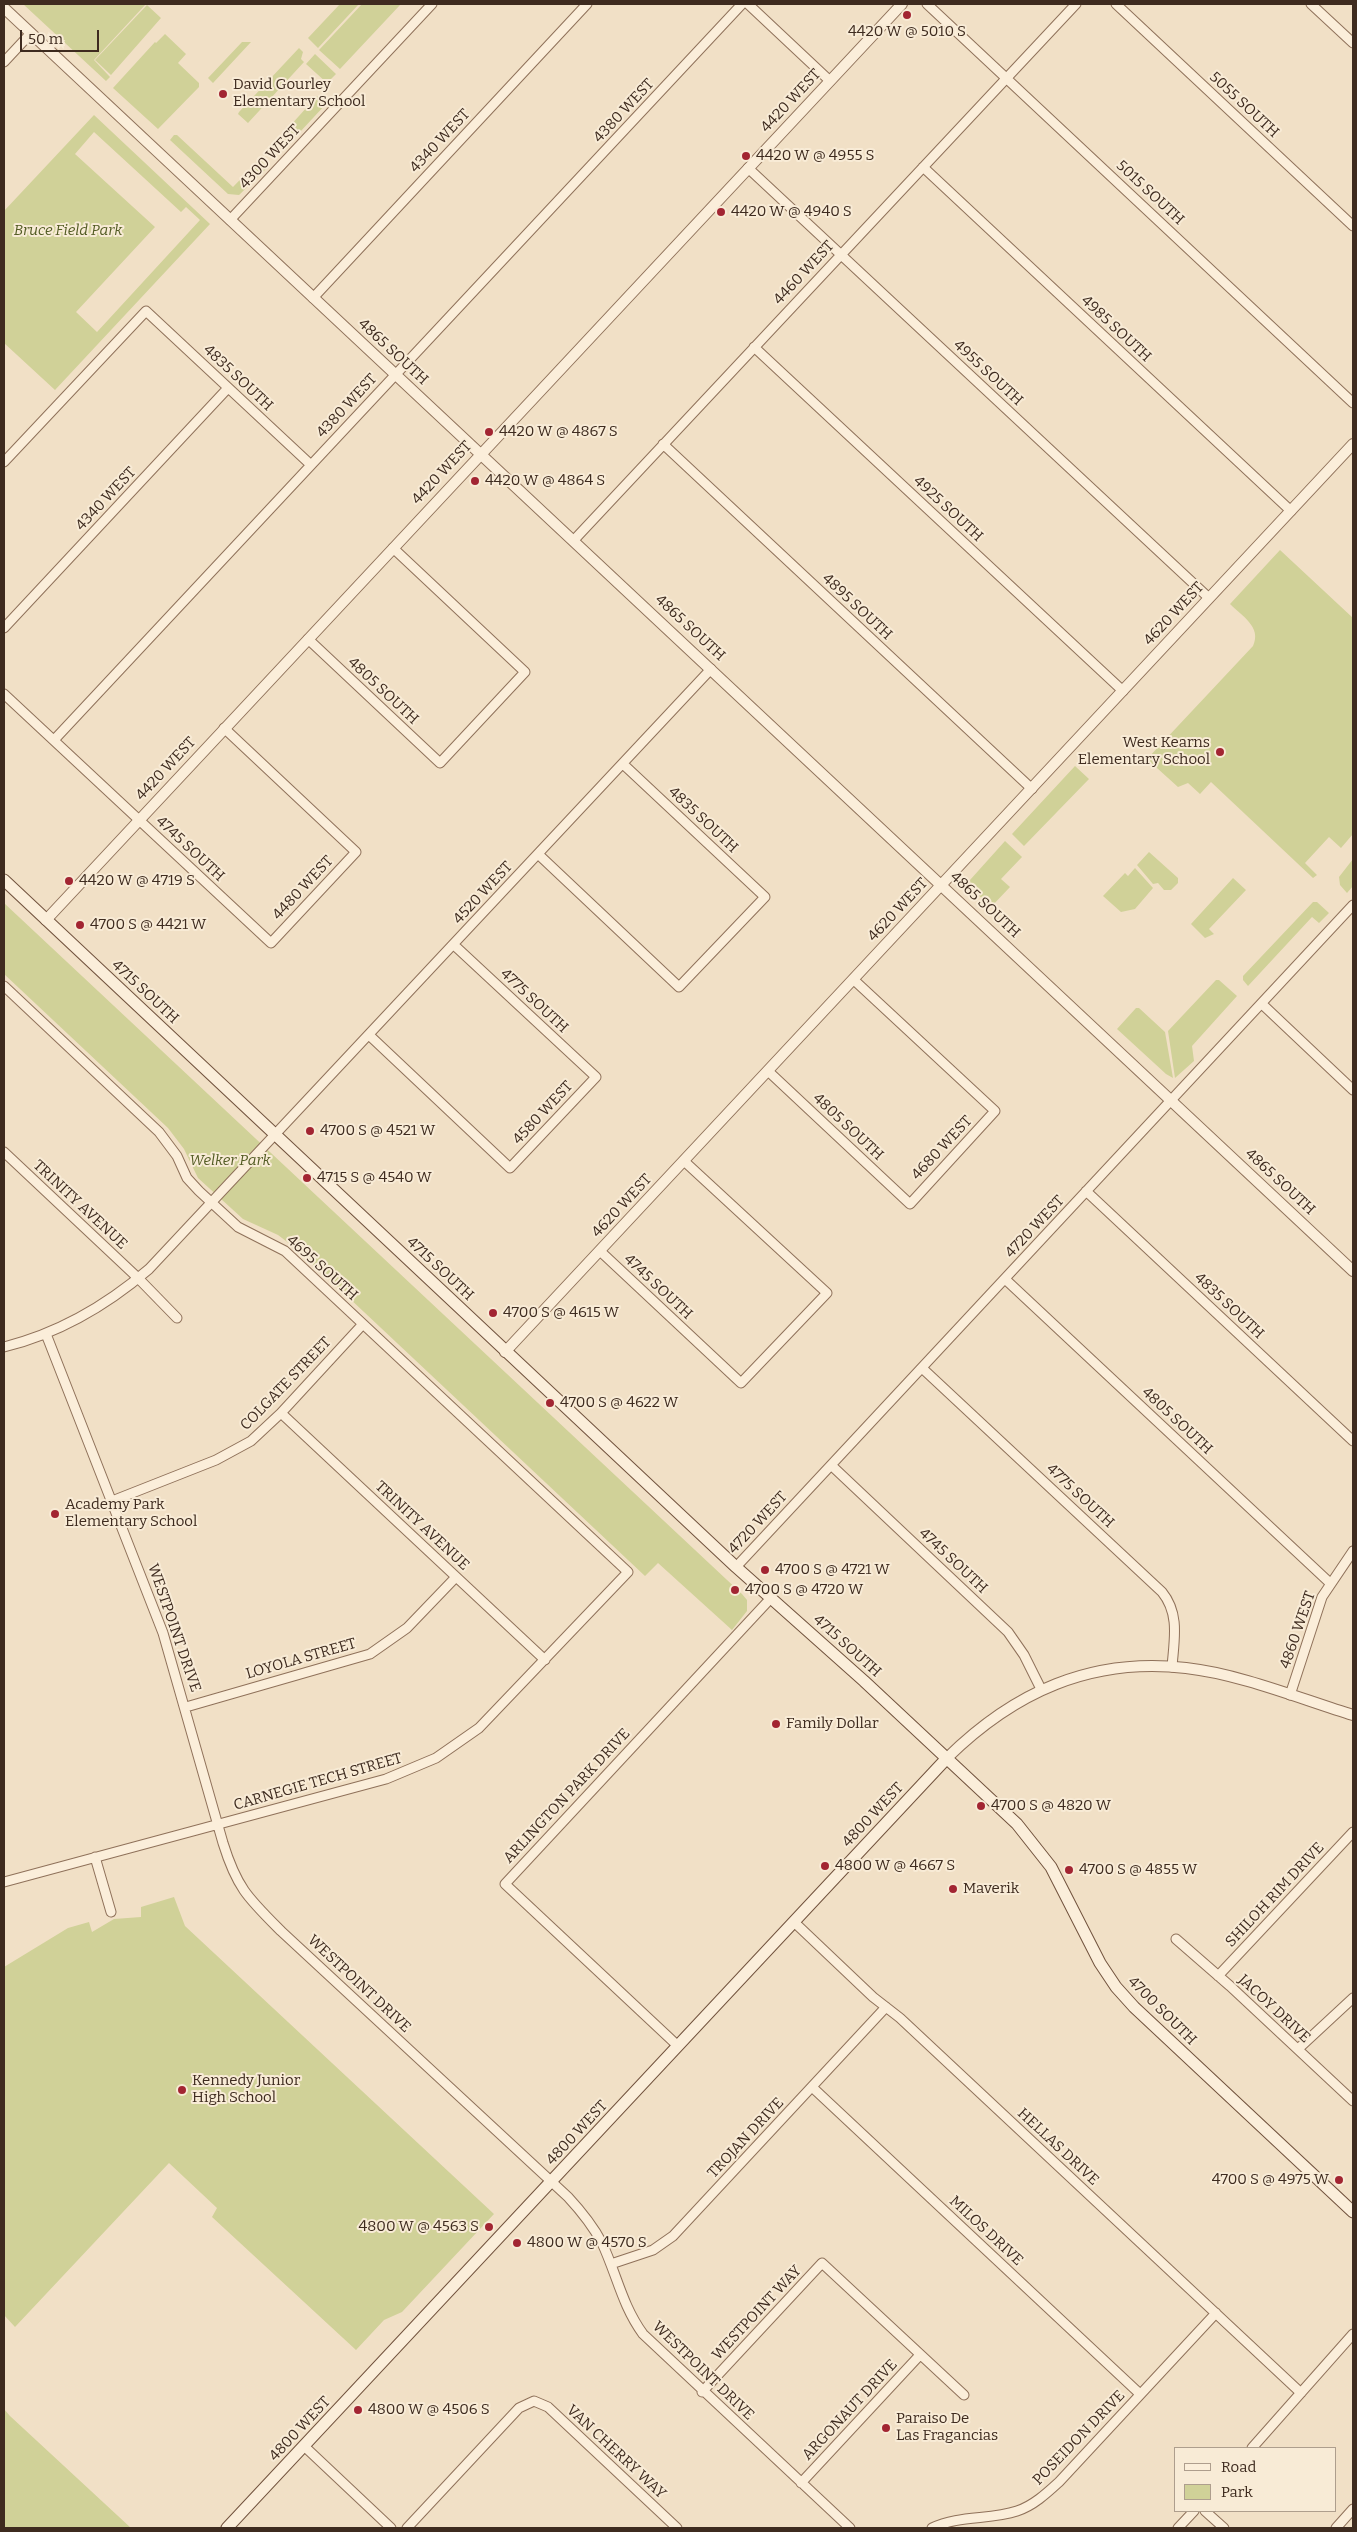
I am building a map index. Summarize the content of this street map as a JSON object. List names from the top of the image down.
{
  "streets": {
    "main road": ["4715 SOUTH", "4800 WEST", "4700 SOUTH"],
    "street": [
      "4420 WEST",
      "5055 SOUTH",
      "4380 WEST",
      "4340 WEST",
      "4300 WEST",
      "5015 SOUTH",
      "4460 WEST",
      "4985 SOUTH",
      "4865 SOUTH",
      "4955 SOUTH",
      "4835 SOUTH",
      "4925 SOUTH",
      "4895 SOUTH",
      "4620 WEST",
      "4805 SOUTH",
      "4745 SOUTH",
      "4480 WEST",
      "4520 WEST",
      "4775 SOUTH",
      "4580 WEST",
      "4680 WEST",
      "TRINITY AVENUE",
      "4720 WEST",
      "4695 SOUTH",
      "COLGATE STREET",
      "WESTPOINT DRIVE",
      "4860 WEST",
      "LOYOLA STREET",
      "CARNEGIE TECH STREET",
      "ARLINGTON PARK DRIVE",
      "SHILOH RIM DRIVE",
      "JACOY DRIVE",
      "TROJAN DRIVE",
      "HELLAS DRIVE",
      "MILOS DRIVE",
      "WESTPOINT WAY",
      "ARGONAUT DRIVE",
      "POSEIDON DRIVE",
      "VAN CHERRY WAY"
    ]
  },
  "crossings": [
    ["4420 WEST", "4865 SOUTH"],
    ["4420 WEST", "4955 SOUTH"],
    ["4420 WEST", "4805 SOUTH"],
    ["4420 WEST", "4745 SOUTH"],
    ["4420 WEST", "4480 WEST"],
    ["4420 WEST", "4715 SOUTH"],
    ["4380 WEST", "4865 SOUTH"],
    ["4380 WEST", "4835 SOUTH"],
    ["4380 WEST", "4745 SOUTH"],
    ["4340 WEST", "4865 SOUTH"],
    ["4340 WEST", "4835 SOUTH"],
    ["4300 WEST", "4865 SOUTH"],
    ["5015 SOUTH", "4460 WEST"],
    ["4460 WEST", "4985 SOUTH"],
    ["4460 WEST", "4865 SOUTH"],
    ["4460 WEST", "4955 SOUTH"],
    ["4460 WEST", "4925 SOUTH"],
    ["4460 WEST", "4895 SOUTH"],
    ["4985 SOUTH", "4620 WEST"],
    ["4865 SOUTH", "4620 WEST"],
    ["4865 SOUTH", "4520 WEST"],
    ["4865 SOUTH", "4720 WEST"],
    ["4955 SOUTH", "4620 WEST"],
    ["4835 SOUTH", "4520 WEST"],
    ["4835 SOUTH", "4720 WEST"],
    ["4925 SOUTH", "4620 WEST"],
    ["4895 SOUTH", "4620 WEST"],
    ["4620 WEST", "4805 SOUTH"],
    ["4620 WEST", "4745 SOUTH"],
    ["4620 WEST", "4715 SOUTH"],
    ["4620 WEST", "4680 WEST"],
    ["4805 SOUTH", "4680 WEST"],
    ["4805 SOUTH", "4720 WEST"],
    ["4805 SOUTH", "4860 WEST"],
    ["4745 SOUTH", "4480 WEST"],
    ["4745 SOUTH", "4720 WEST"],
    ["4520 WEST", "4715 SOUTH"],
    ["4520 WEST", "4775 SOUTH"],
    ["4520 WEST", "4580 WEST"],
    ["4520 WEST", "TRINITY AVENUE"],
    ["4520 WEST", "4695 SOUTH"],
    ["4520 WEST", "WESTPOINT DRIVE"],
    ["4715 SOUTH", "4720 WEST"],
    ["4715 SOUTH", "ARLINGTON PARK DRIVE"],
    ["4715 SOUTH", "4800 WEST"],
    ["4715 SOUTH", "4700 SOUTH"],
    ["4775 SOUTH", "4580 WEST"],
    ["4775 SOUTH", "4720 WEST"],
    ["TRINITY AVENUE", "COLGATE STREET"],
    ["TRINITY AVENUE", "LOYOLA STREET"],
    ["TRINITY AVENUE", "CARNEGIE TECH STREET"],
    ["4695 SOUTH", "COLGATE STREET"],
    ["4695 SOUTH", "CARNEGIE TECH STREET"],
    ["COLGATE STREET", "WESTPOINT DRIVE"],
    ["WESTPOINT DRIVE", "LOYOLA STREET"],
    ["WESTPOINT DRIVE", "CARNEGIE TECH STREET"],
    ["WESTPOINT DRIVE", "4800 WEST"],
    ["WESTPOINT DRIVE", "TROJAN DRIVE"],
    ["WESTPOINT DRIVE", "WESTPOINT WAY"],
    ["WESTPOINT DRIVE", "ARGONAUT DRIVE"],
    ["ARLINGTON PARK DRIVE", "4800 WEST"],
    ["4800 WEST", "4700 SOUTH"],
    ["4800 WEST", "HELLAS DRIVE"],
    ["SHILOH RIM DRIVE", "JACOY DRIVE"],
    ["TROJAN DRIVE", "HELLAS DRIVE"],
    ["TROJAN DRIVE", "MILOS DRIVE"],
    ["HELLAS DRIVE", "POSEIDON DRIVE"],
    ["MILOS DRIVE", "POSEIDON DRIVE"],
    ["WESTPOINT WAY", "ARGONAUT DRIVE"]
  ],
  "parks": ["Bruce Field Park", "Welker Park"],
  "places": [
    "4420 W @ 5010 S",
    "David Gourley Elementary School",
    "4420 W @ 4955 S",
    "4420 W @ 4940 S",
    "4420 W @ 4867 S",
    "4420 W @ 4864 S",
    "West Kearns Elementary School",
    "4420 W @ 4719 S",
    "4700 S @ 4421 W",
    "4700 S @ 4521 W",
    "4715 S @ 4540 W",
    "4700 S @ 4615 W",
    "4700 S @ 4622 W",
    "Academy Park Elementary School",
    "4700 S @ 4721 W",
    "4700 S @ 4720 W",
    "Family Dollar",
    "4700 S @ 4820 W",
    "4800 W @ 4667 S",
    "4700 S @ 4855 W",
    "Maverik",
    "Kennedy Junior High School",
    "4700 S @ 4975 W",
    "4800 W @ 4563 S",
    "4800 W @ 4570 S",
    "4800 W @ 4506 S",
    "Paraiso De Las Fragancias"
  ],
  "legend": ["Road", "Park"],
  "scale_bar": "50 m"
}
